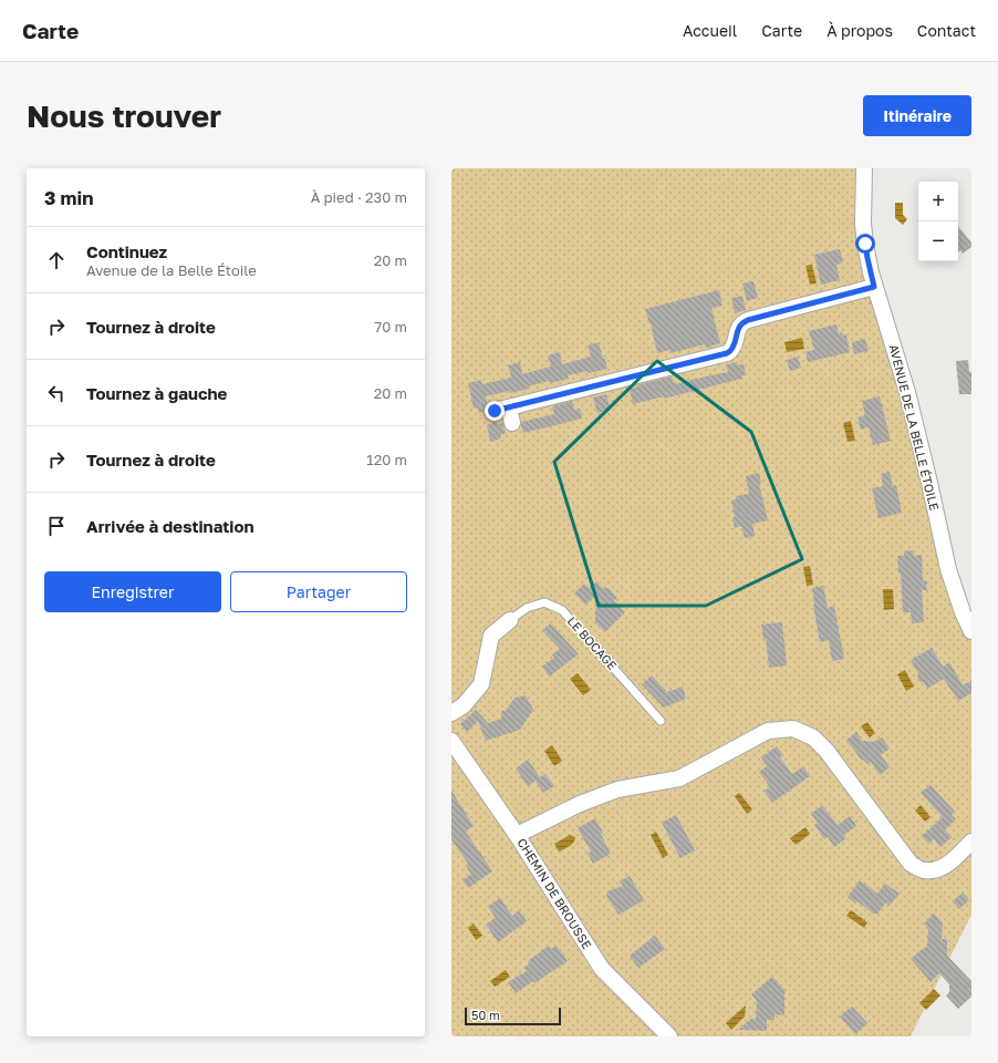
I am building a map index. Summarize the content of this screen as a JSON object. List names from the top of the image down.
{
  "streets": {
    "street": ["AVENUE DE LA BELLE ÉTOILE", "CHEMIN DE BROUSSE"],
    "lane": ["LE BOCAGE"]
  },
  "scale_bar": "50 m",
  "page": {
    "header": "Carte",
    "nav": [
      "Accueil",
      "Carte",
      "À propos",
      "Contact"
    ],
    "buttons": [
      "Itinéraire",
      ["Enregistrer", "Partager"]
    ],
    "title": "Nous trouver",
    "heading": ["3 min", "À pied · 230 m"],
    "map_buttons": ["+", "−"],
    "list": [
      ["Continuez", "Avenue de la Belle Étoile", "20 m"],
      ["Tournez à droite", "70 m"],
      ["Tournez à gauche", "20 m"],
      ["Tournez à droite", "120 m"],
      "Arrivée à destination"
    ],
    "scale": "50 m"
  }
}
